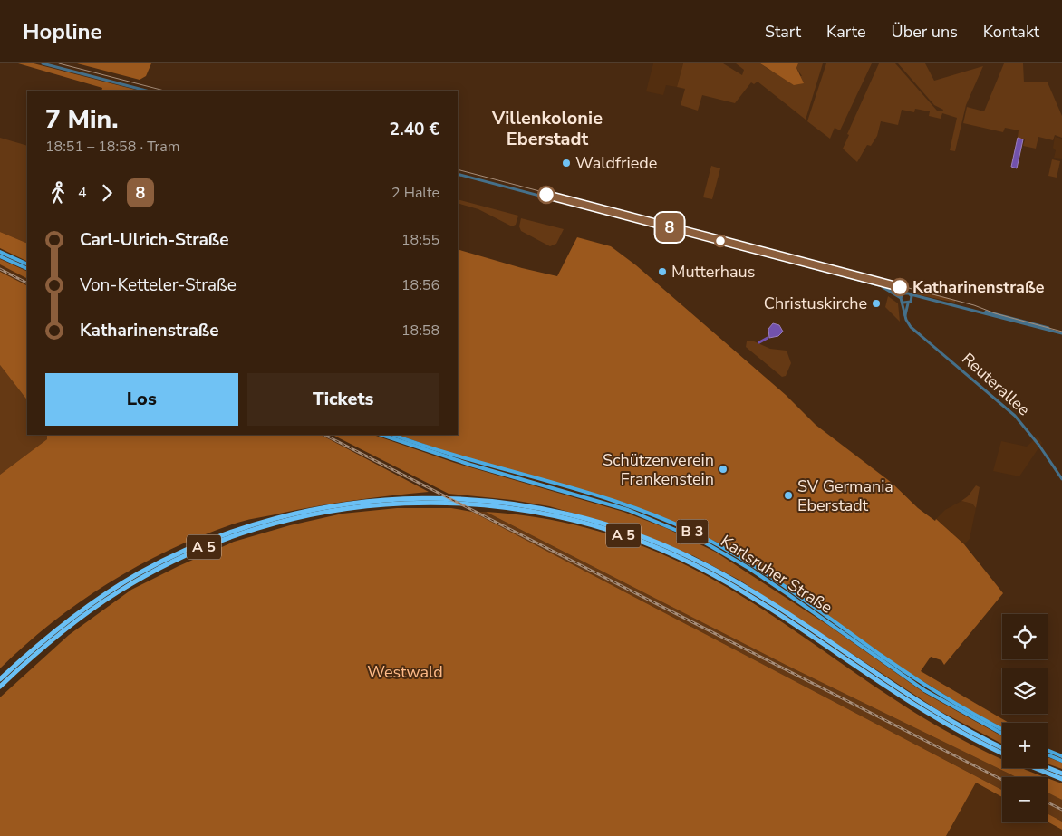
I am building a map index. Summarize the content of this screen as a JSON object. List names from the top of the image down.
{
  "streets": {
    "highway": ["A 5"],
    "main road": ["B 3", "Karlsruher Straße"],
    "street": ["Reuterallee"]
  },
  "districts": ["Villenkolonie Eberstadt"],
  "parks": ["Westwald"],
  "places": [
    "Waldfriede",
    "Mutterhaus",
    "Katharinenstraße",
    "Christuskirche",
    "Schützenverein Frankenstein",
    "SV Germania Eberstadt"
  ],
  "lines": ["tram line 8"],
  "page": {
    "header": "Hopline",
    "nav": [
      "Start",
      "Karte",
      "Über uns",
      "Kontakt"
    ],
    "on_map": "8",
    "heading": ["7 Min.", "18:51 – 18:58 · Tram", "2.40 €"],
    "legs": ["4", "8", "2 Halte"],
    "list": [
      {
        "name": "Carl-Ulrich-Straße",
        "value": "18:55"
      },
      {
        "name": "Von-Ketteler-Straße",
        "value": "18:56"
      },
      {
        "name": "Katharinenstraße",
        "value": "18:58"
      }
    ],
    "buttons": ["Los", "Tickets"],
    "map_buttons": ["+", "−"]
  }
}
